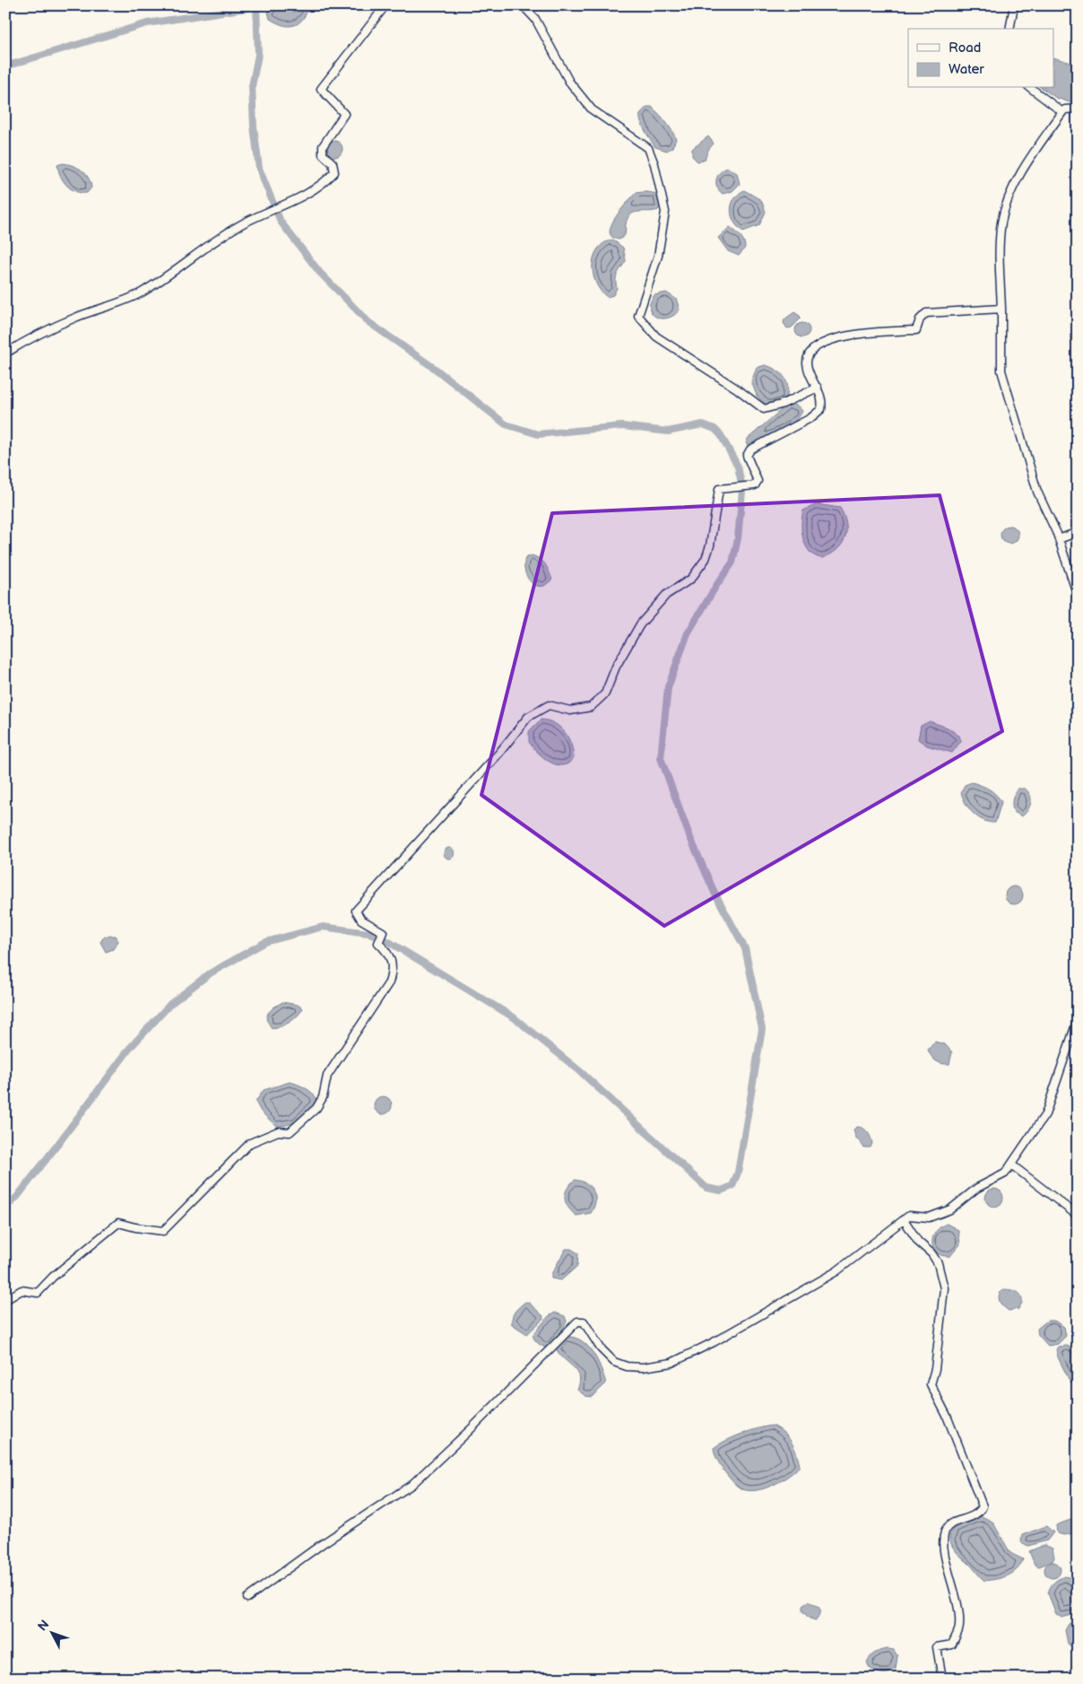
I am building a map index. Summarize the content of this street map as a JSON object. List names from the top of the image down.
{
  "legend": ["Road", "Water"],
  "north": "top left"
}
